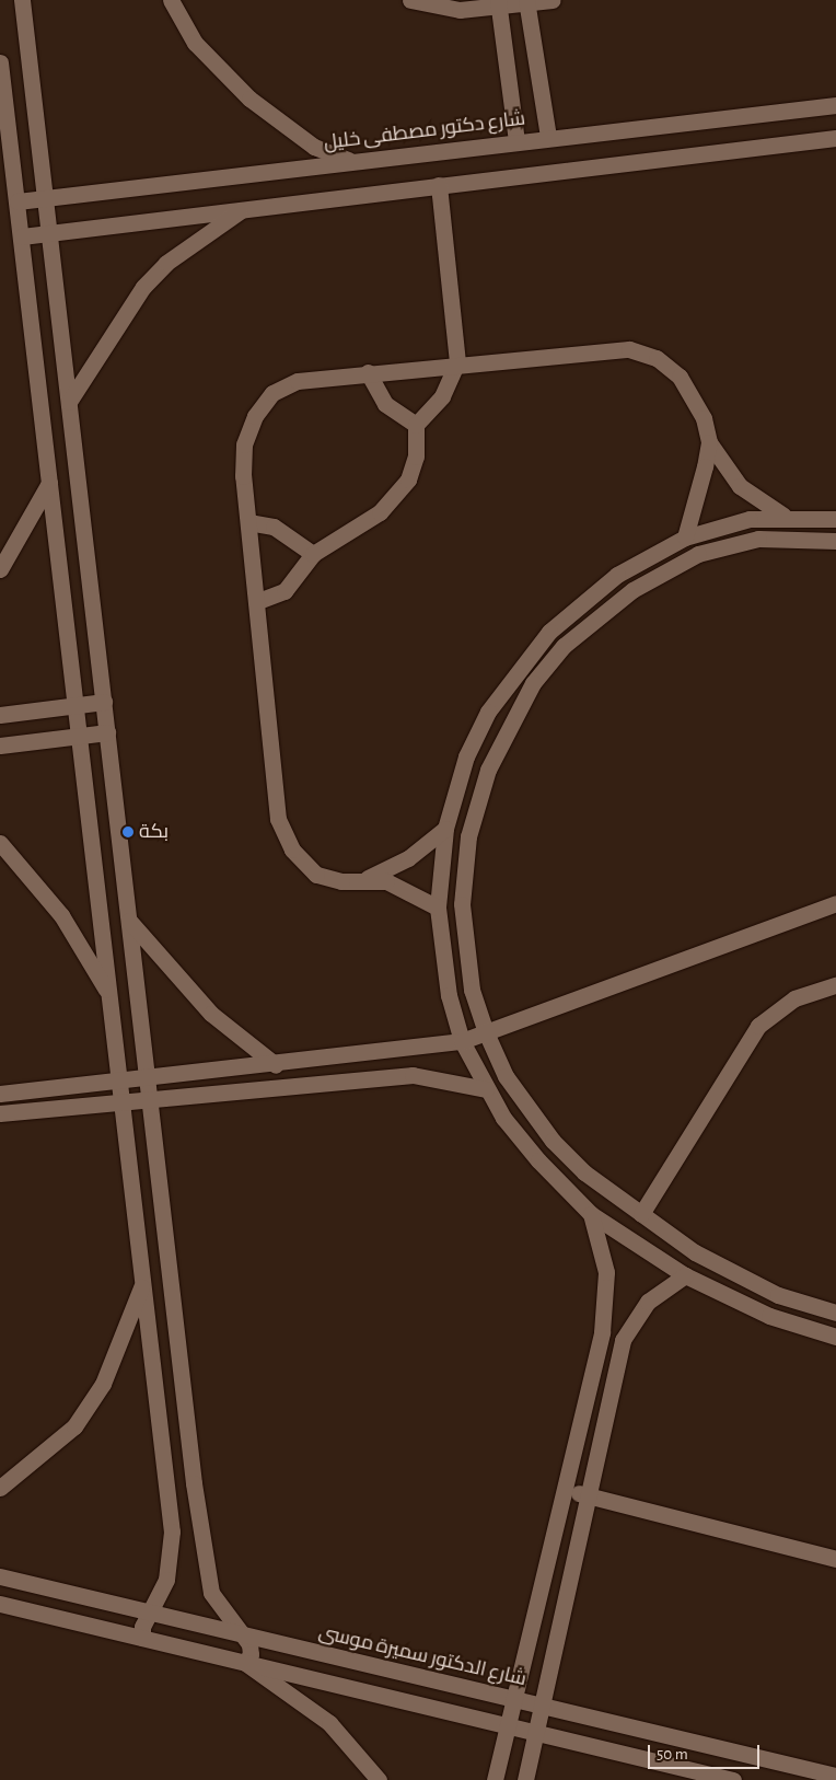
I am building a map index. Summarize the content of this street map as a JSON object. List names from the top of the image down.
{
  "streets": {
    "street": ["شارع دكتور مصطفى خليل", "شارع الدكتور سميرة موسى"]
  },
  "places": ["بكة"],
  "scale_bar": "50 m"
}
